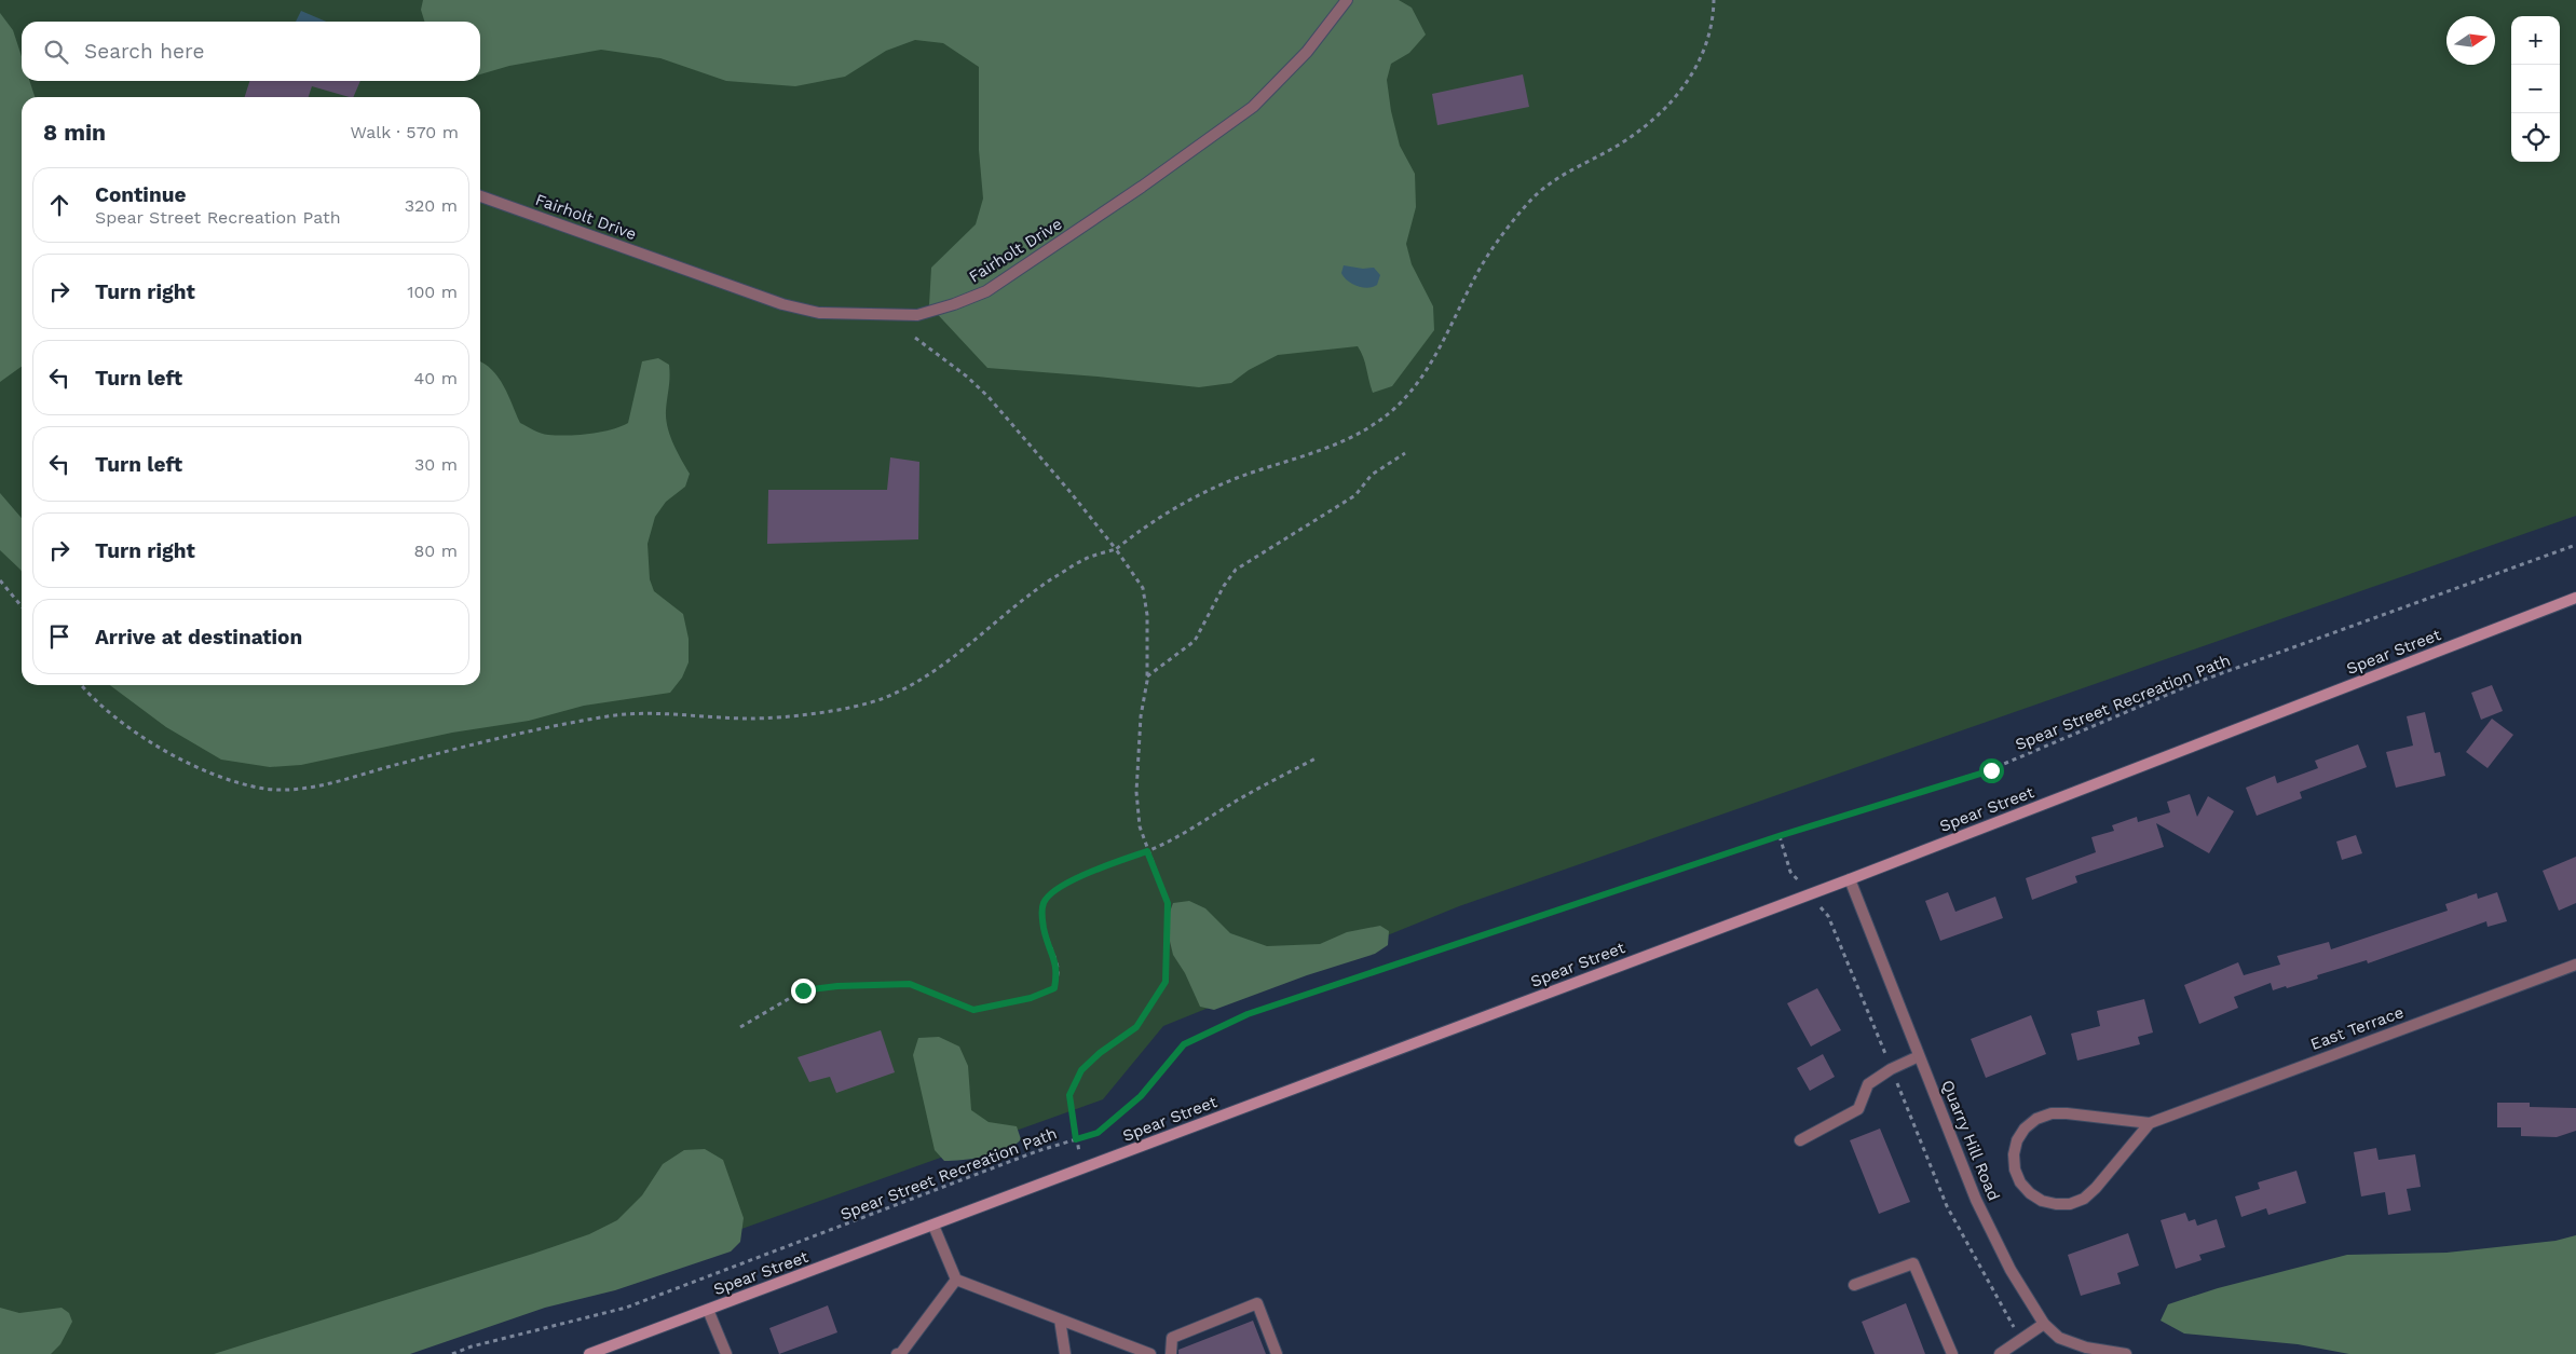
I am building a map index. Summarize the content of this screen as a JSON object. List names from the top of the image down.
{
  "streets": {
    "main road": ["Spear Street"],
    "street": ["Fairholt Drive", "East Terrace", "Quarry Hill Road"],
    "path": ["Spear Street Recreation Path"]
  },
  "crossings": [
    ["Spear Street", "Quarry Hill Road"]
  ],
  "north": "right",
  "page": {
    "map_buttons": ["+", "−"],
    "search": "Search here",
    "heading": ["8 min", "Walk · 570 m"],
    "list": [
      ["Continue", "Spear Street Recreation Path", "320 m"],
      ["Turn right", "100 m"],
      ["Turn left", "40 m"],
      ["Turn left", "30 m"],
      ["Turn right", "80 m"],
      "Arrive at destination"
    ]
  }
}
